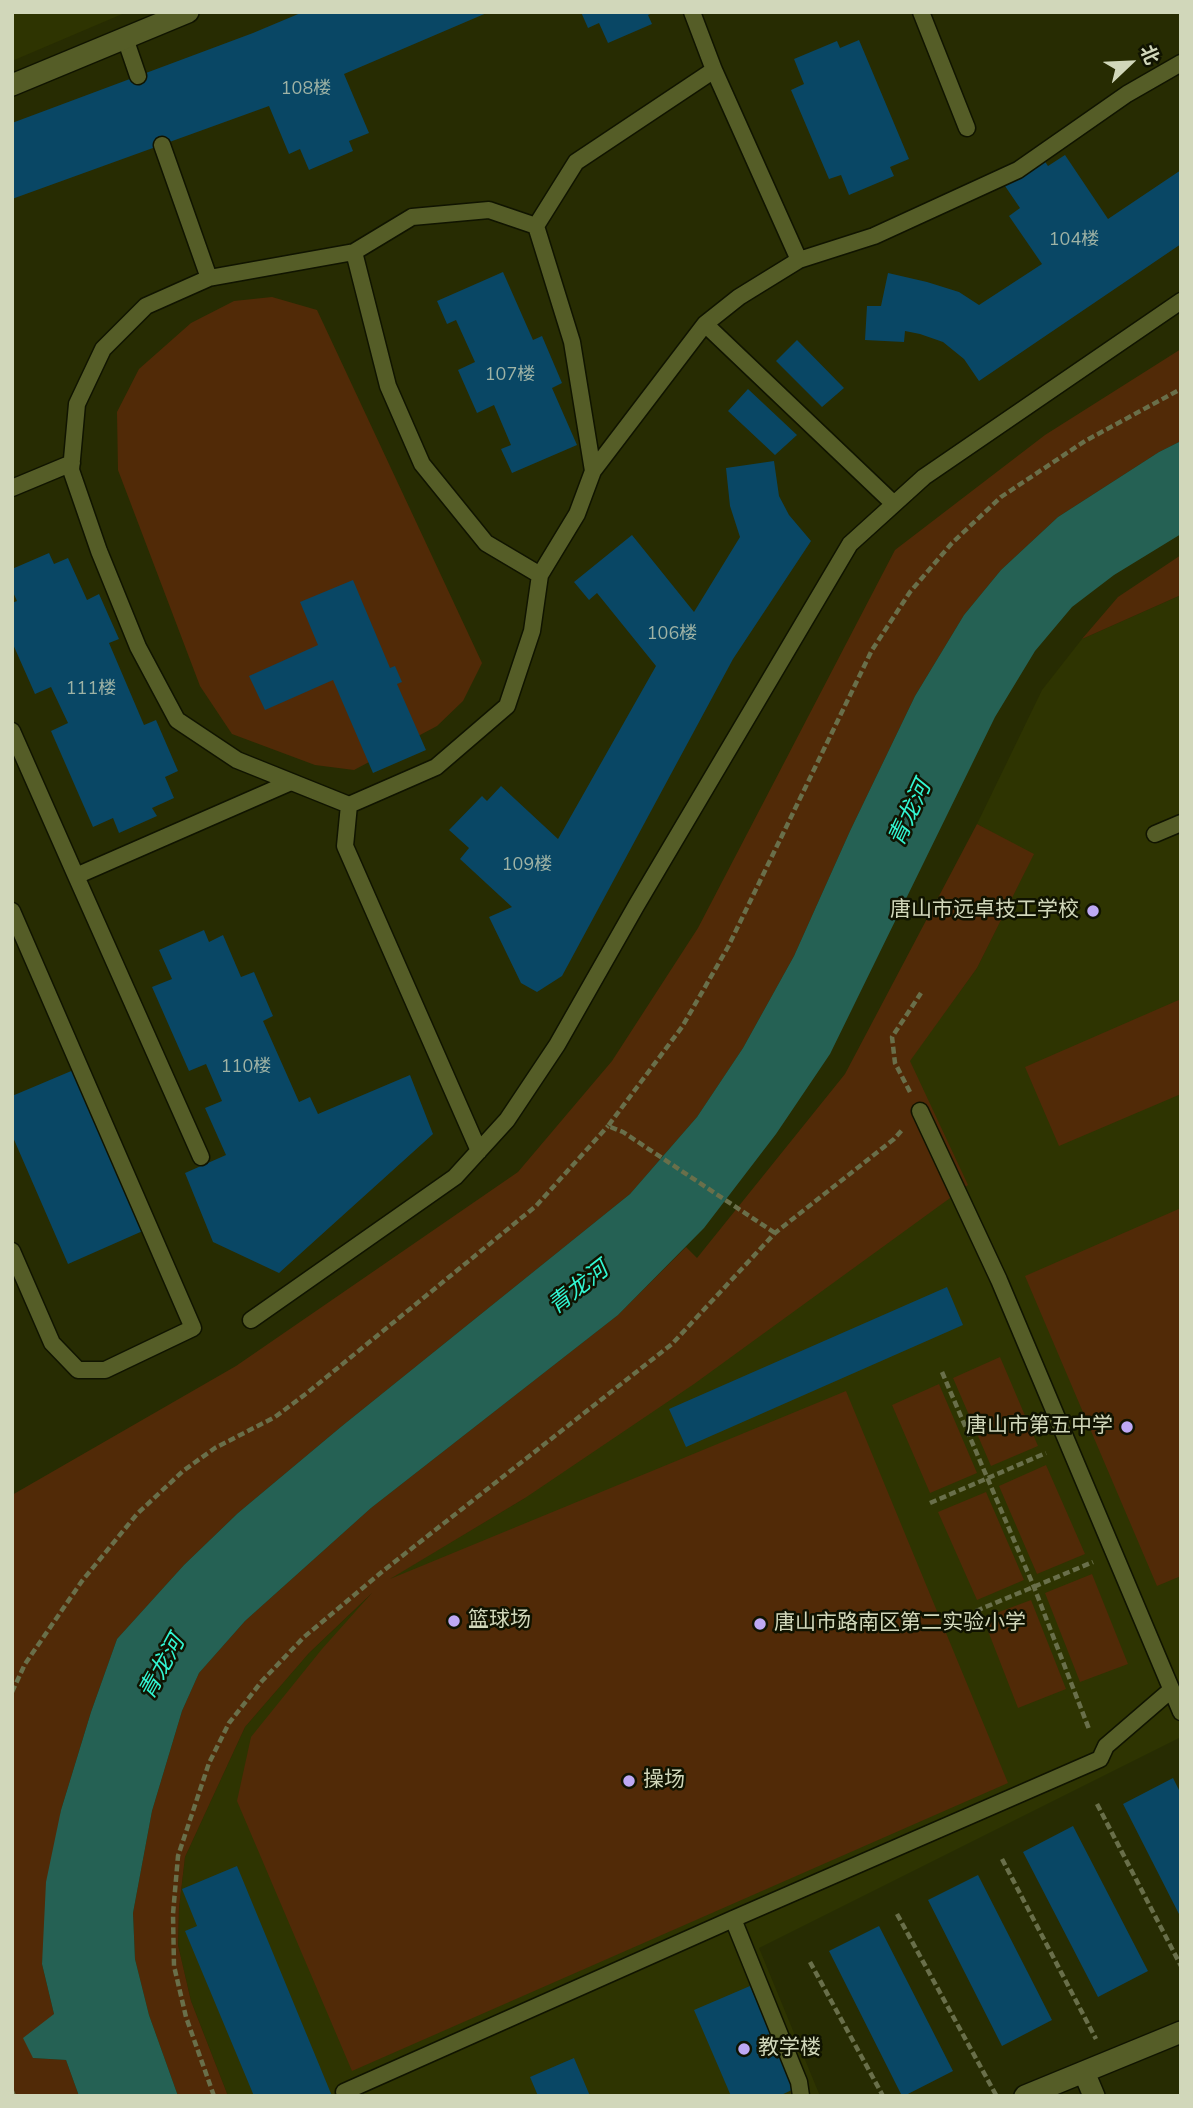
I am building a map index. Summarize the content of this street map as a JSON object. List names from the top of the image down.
{
  "water": ["青龙河"],
  "places": [
    "唐山市远卓技工学校",
    "唐山市第五中学",
    "篮球场",
    "唐山市路南区第二实验小学",
    "操场",
    "教学楼"
  ],
  "house_numbers": [
    "108楼",
    "104楼",
    "107楼",
    "106楼",
    "111楼",
    "109楼",
    "110楼"
  ],
  "north": "top right"
}
